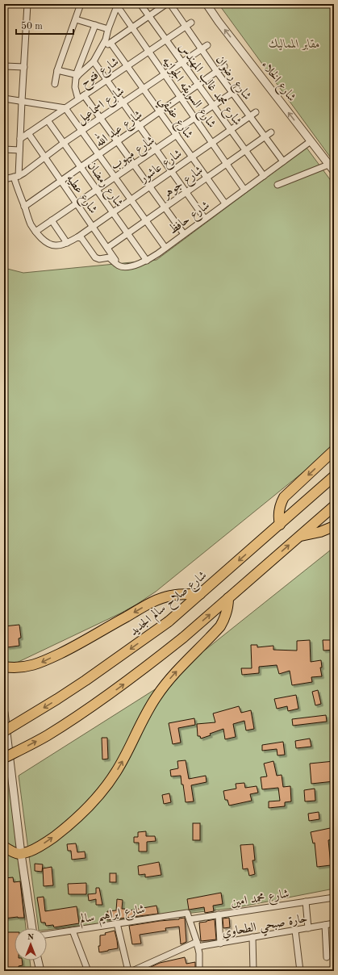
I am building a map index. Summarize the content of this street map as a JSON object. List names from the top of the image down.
{
  "streets": {
    "highway": ["شارع صلاح سالم الجديد"],
    "street": [
      "شارع فتوح",
      "شارع رضوان",
      "شارع الخلاء",
      "شارع محمد غالب المهندس",
      "شارع السويقه الجوانيه",
      "شارع اسماعيل",
      "شارع عفيفي",
      "شارع عبد الله",
      "شارع ميهوب",
      "شارع عاشور",
      "شارع جوهر",
      "شارع رمضان",
      "شارع عطيه",
      "شارع حافظ",
      "شارع محمد امين",
      "شارع ابراهيم سالم",
      "حارة صبحي الطحاوي"
    ]
  },
  "crossings": [
    ["شارع فتوح", "شارع رضوان"],
    ["شارع فتوح", "شارع محمد غالب المهندس"],
    ["شارع فتوح", "شارع السويقه الجوانيه"],
    ["شارع فتوح", "شارع عفيفي"],
    ["شارع فتوح", "شارع رمضان"],
    ["شارع فتوح", "شارع عطيه"],
    ["شارع رضوان", "شارع اسماعيل"],
    ["شارع رضوان", "شارع عبد الله"],
    ["شارع رضوان", "شارع ميهوب"],
    ["شارع رضوان", "شارع عاشور"],
    ["شارع رضوان", "شارع جوهر"],
    ["شارع رضوان", "شارع حافظ"],
    ["شارع الخلاء", "شارع حافظ"],
    ["شارع محمد غالب المهندس", "شارع اسماعيل"],
    ["شارع محمد غالب المهندس", "شارع عبد الله"],
    ["شارع محمد غالب المهندس", "شارع ميهوب"],
    ["شارع محمد غالب المهندس", "شارع عاشور"],
    ["شارع محمد غالب المهندس", "شارع جوهر"],
    ["شارع محمد غالب المهندس", "شارع حافظ"],
    ["شارع السويقه الجوانيه", "شارع اسماعيل"],
    ["شارع السويقه الجوانيه", "شارع عبد الله"],
    ["شارع السويقه الجوانيه", "شارع ميهوب"],
    ["شارع السويقه الجوانيه", "شارع عاشور"],
    ["شارع السويقه الجوانيه", "شارع جوهر"],
    ["شارع السويقه الجوانيه", "شارع حافظ"],
    ["شارع اسماعيل", "شارع عفيفي"],
    ["شارع اسماعيل", "شارع رمضان"],
    ["شارع اسماعيل", "شارع عطيه"],
    ["شارع عفيفي", "شارع عبد الله"],
    ["شارع عفيفي", "شارع ميهوب"],
    ["شارع عفيفي", "شارع عاشور"],
    ["شارع عفيفي", "شارع جوهر"],
    ["شارع عفيفي", "شارع حافظ"],
    ["شارع عبد الله", "شارع رمضان"],
    ["شارع عبد الله", "شارع عطيه"],
    ["شارع ميهوب", "شارع رمضان"],
    ["شارع ميهوب", "شارع عطيه"],
    ["شارع عاشور", "شارع رمضان"],
    ["شارع عاشور", "شارع عطيه"],
    ["شارع جوهر", "شارع رمضان"],
    ["شارع جوهر", "شارع عطيه"],
    ["شارع رمضان", "شارع حافظ"],
    ["شارع عطيه", "شارع حافظ"],
    ["شارع محمد امين", "شارع ابراهيم سالم"]
  ],
  "one_way": ["شارع الخلاء"],
  "parks": ["مقابر المماليك"],
  "scale_bar": "50 m",
  "north": "top"
}
